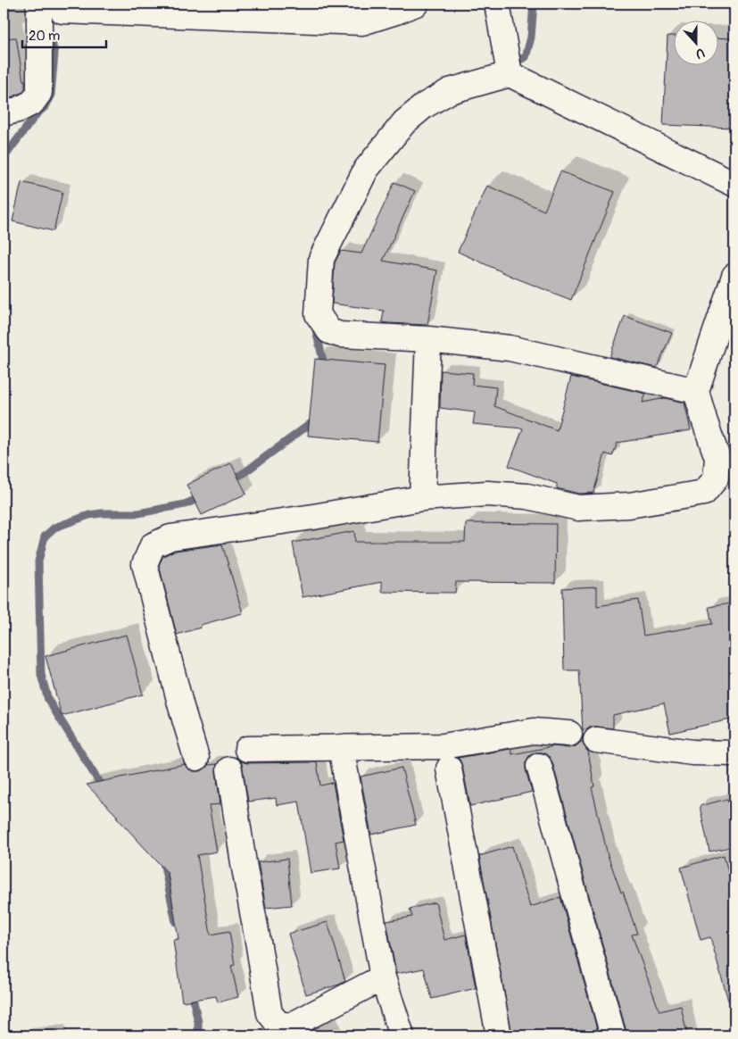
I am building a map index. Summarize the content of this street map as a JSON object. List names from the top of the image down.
{
  "scale_bar": "20 m",
  "north": "bottom"
}
